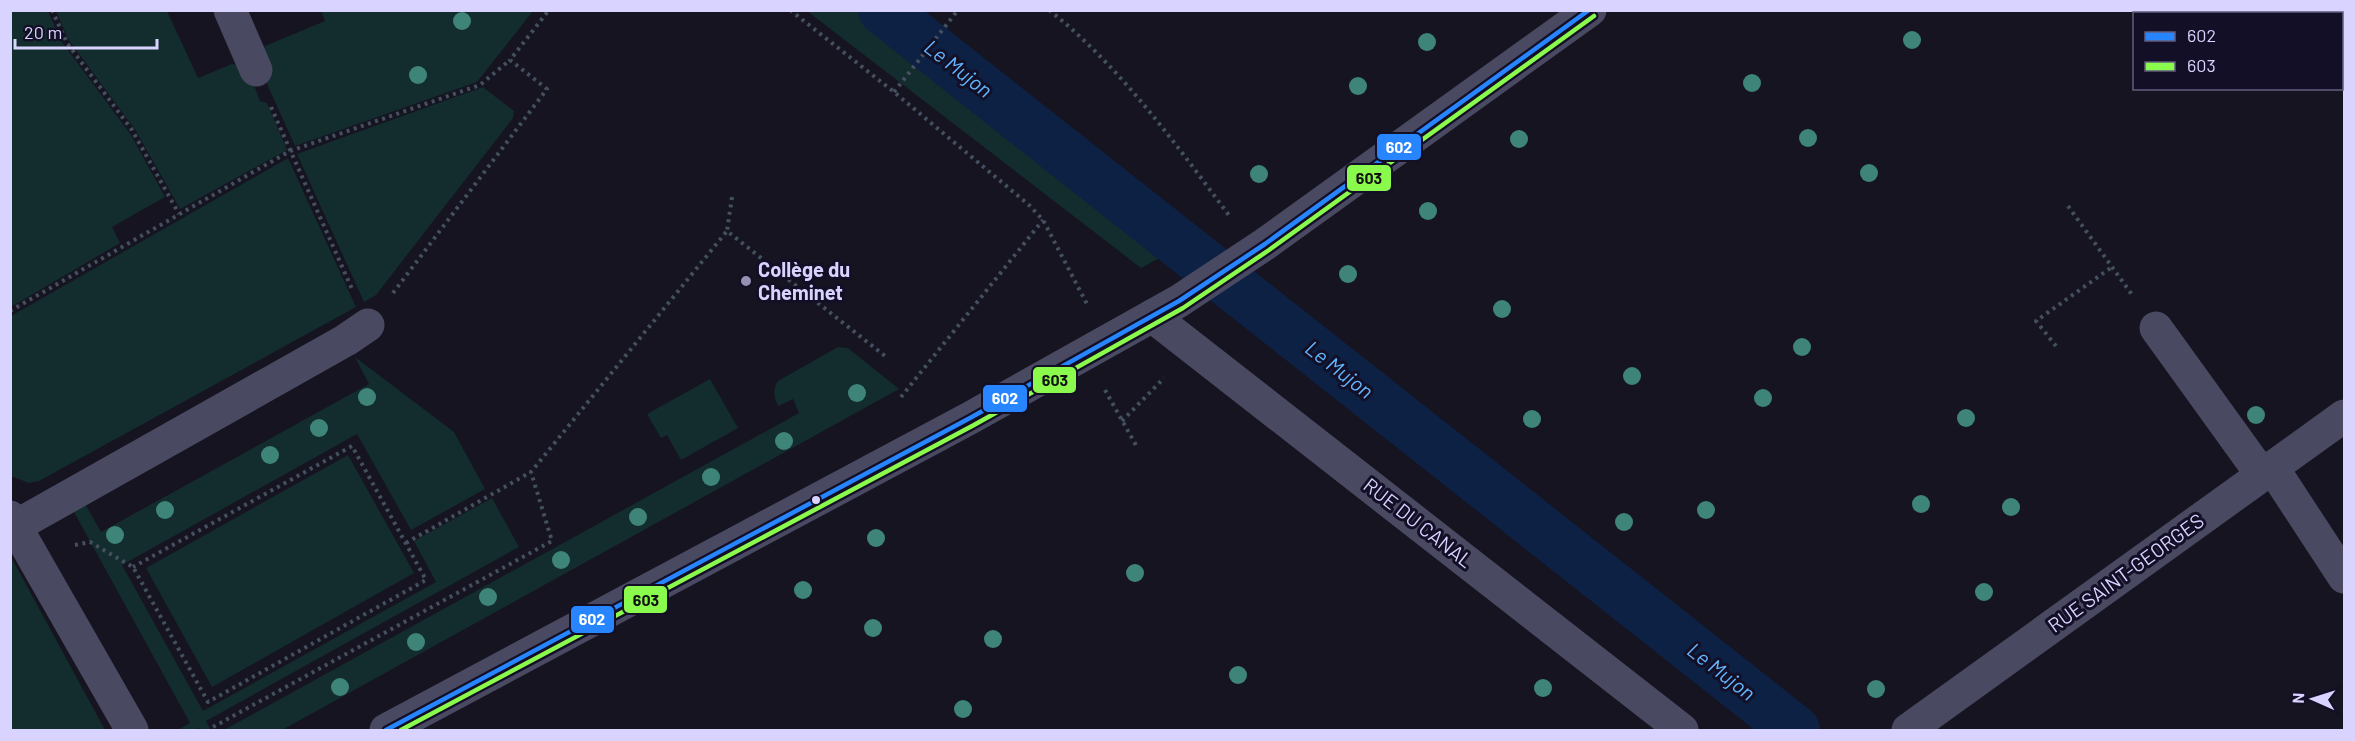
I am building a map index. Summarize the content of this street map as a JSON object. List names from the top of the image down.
{
  "streets": {
    "street": ["RUE DU CANAL", "RUE SAINT-GEORGES"]
  },
  "water": ["Le Mujon"],
  "places": ["Collège du Cheminet"],
  "lines": ["transit line 602", "transit line 603"],
  "legend": ["602", "603"],
  "scale_bar": "20 m",
  "north": "left"
}
